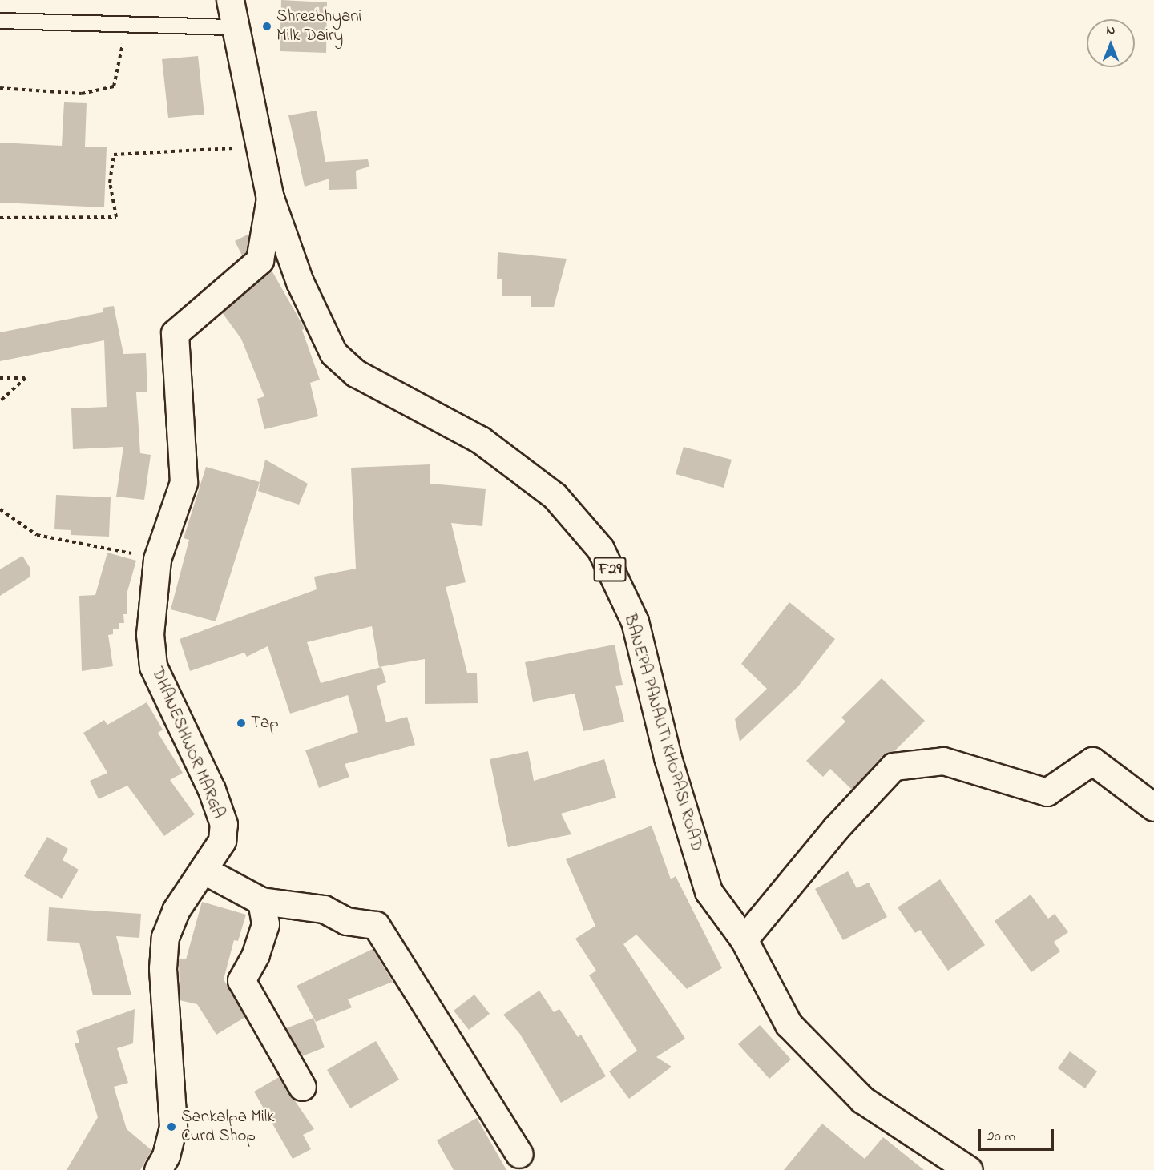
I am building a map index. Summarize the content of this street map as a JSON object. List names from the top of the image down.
{
  "streets": {
    "street": ["F29", "BANEPA PANAUTI KHOPASI ROAD", "DHANESHWOR MARGA"]
  },
  "crossings": [
    ["BANEPA PANAUTI KHOPASI ROAD", "DHANESHWOR MARGA"]
  ],
  "places": ["Shreebhyani Milk Dairy", "Tap", "Sankalpa Milk Curd Shop"],
  "scale_bar": "20 m",
  "north": "top"
}
